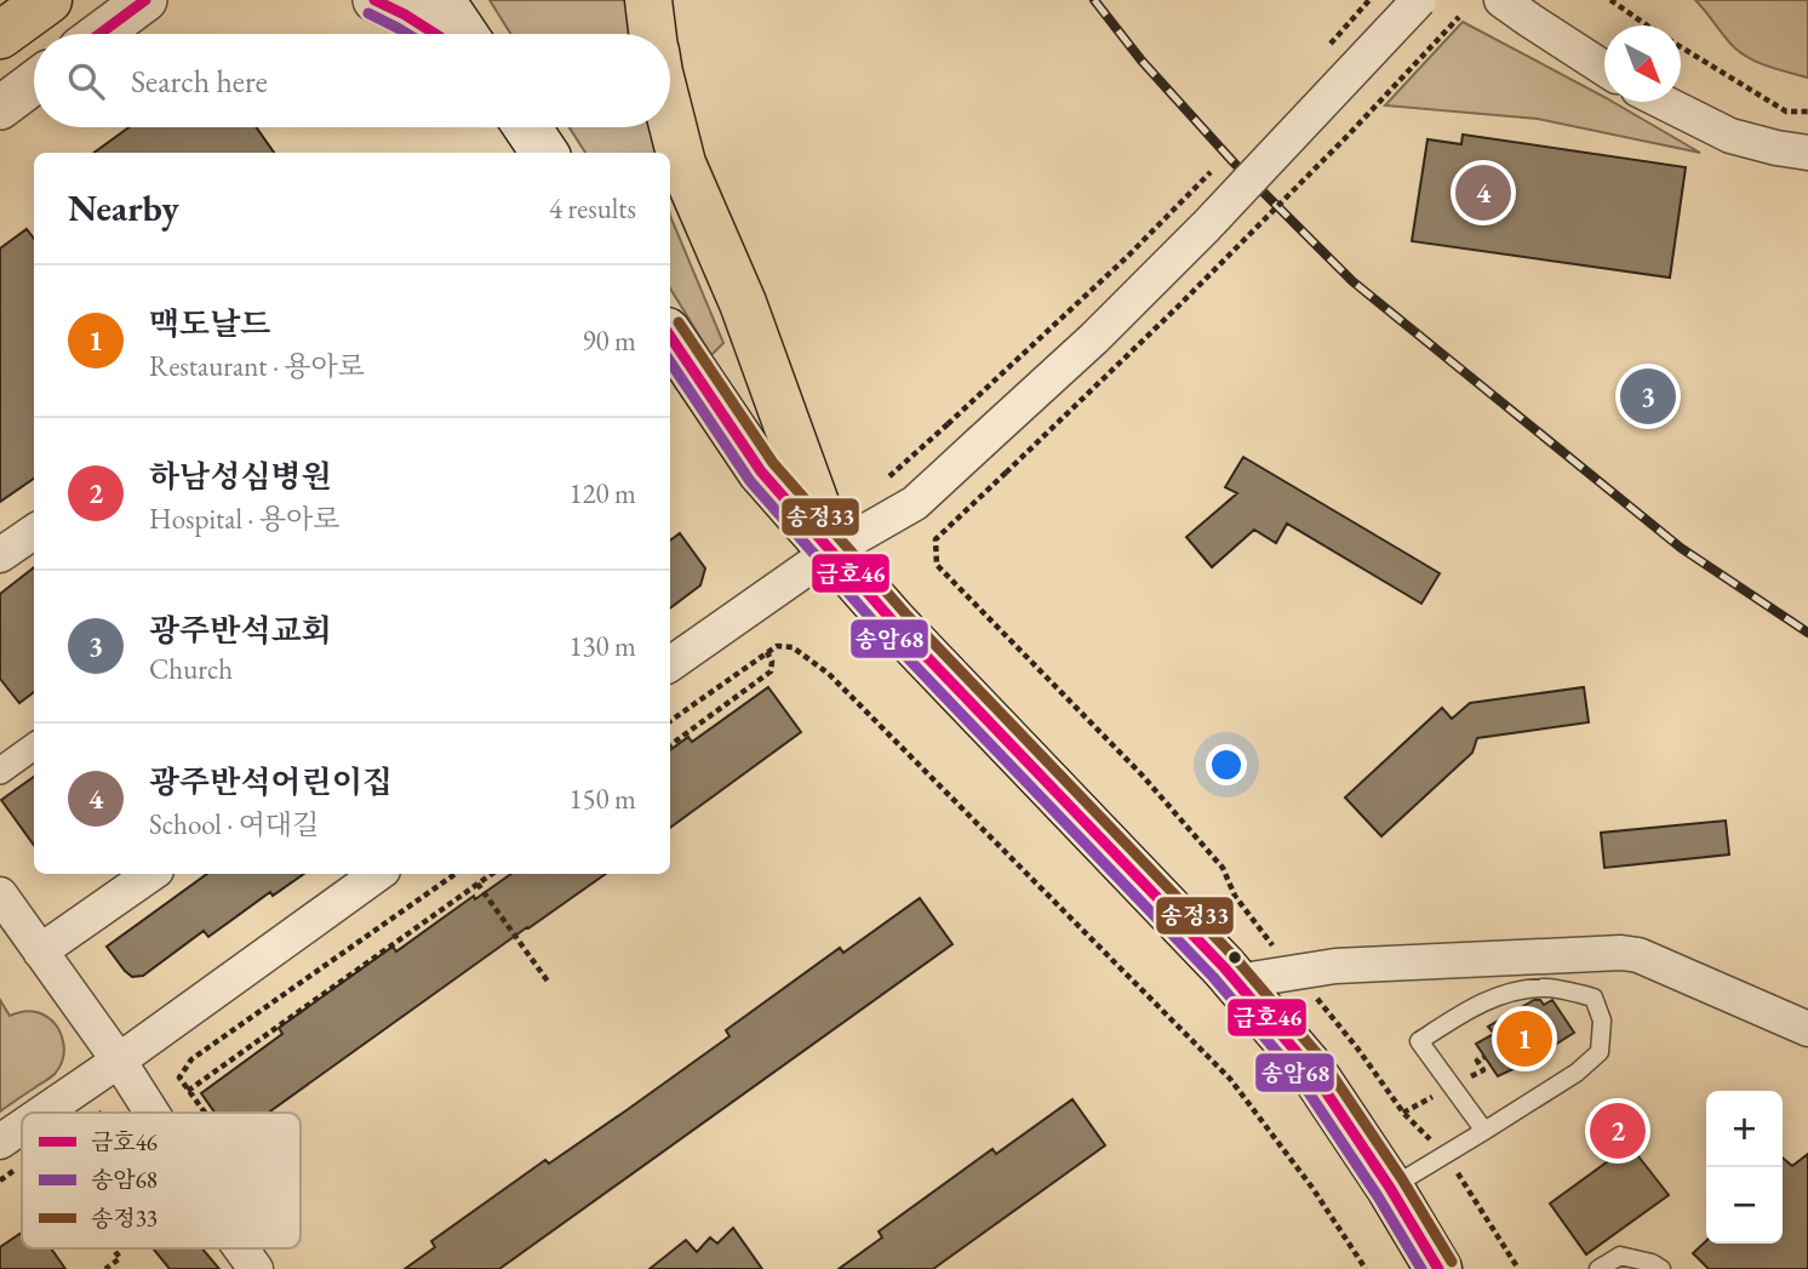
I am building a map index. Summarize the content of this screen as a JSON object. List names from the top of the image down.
{
  "lines": ["transit line 금호46", "transit line 송암68", "transit line 송정33"],
  "legend": ["금호46", "송암68", "송정33"],
  "north": "bottom right",
  "page": {
    "search": "Search here",
    "heading": ["Nearby", "4 results"],
    "pins": [
      "4",
      "3",
      "1",
      "2"
    ],
    "list": [
      {
        "mark": "1",
        "name": "맥도날드",
        "note": "Restaurant · 용아로",
        "value": "90 m"
      },
      {
        "mark": "2",
        "name": "하남성심병원",
        "note": "Hospital · 용아로",
        "value": "120 m"
      },
      {
        "mark": "3",
        "name": "광주반석교회",
        "note": "Church",
        "value": "130 m"
      },
      {
        "mark": "4",
        "name": "광주반석어린이집",
        "note": "School · 여대길",
        "value": "150 m"
      }
    ],
    "map_buttons": ["+", "−"]
  }
}
